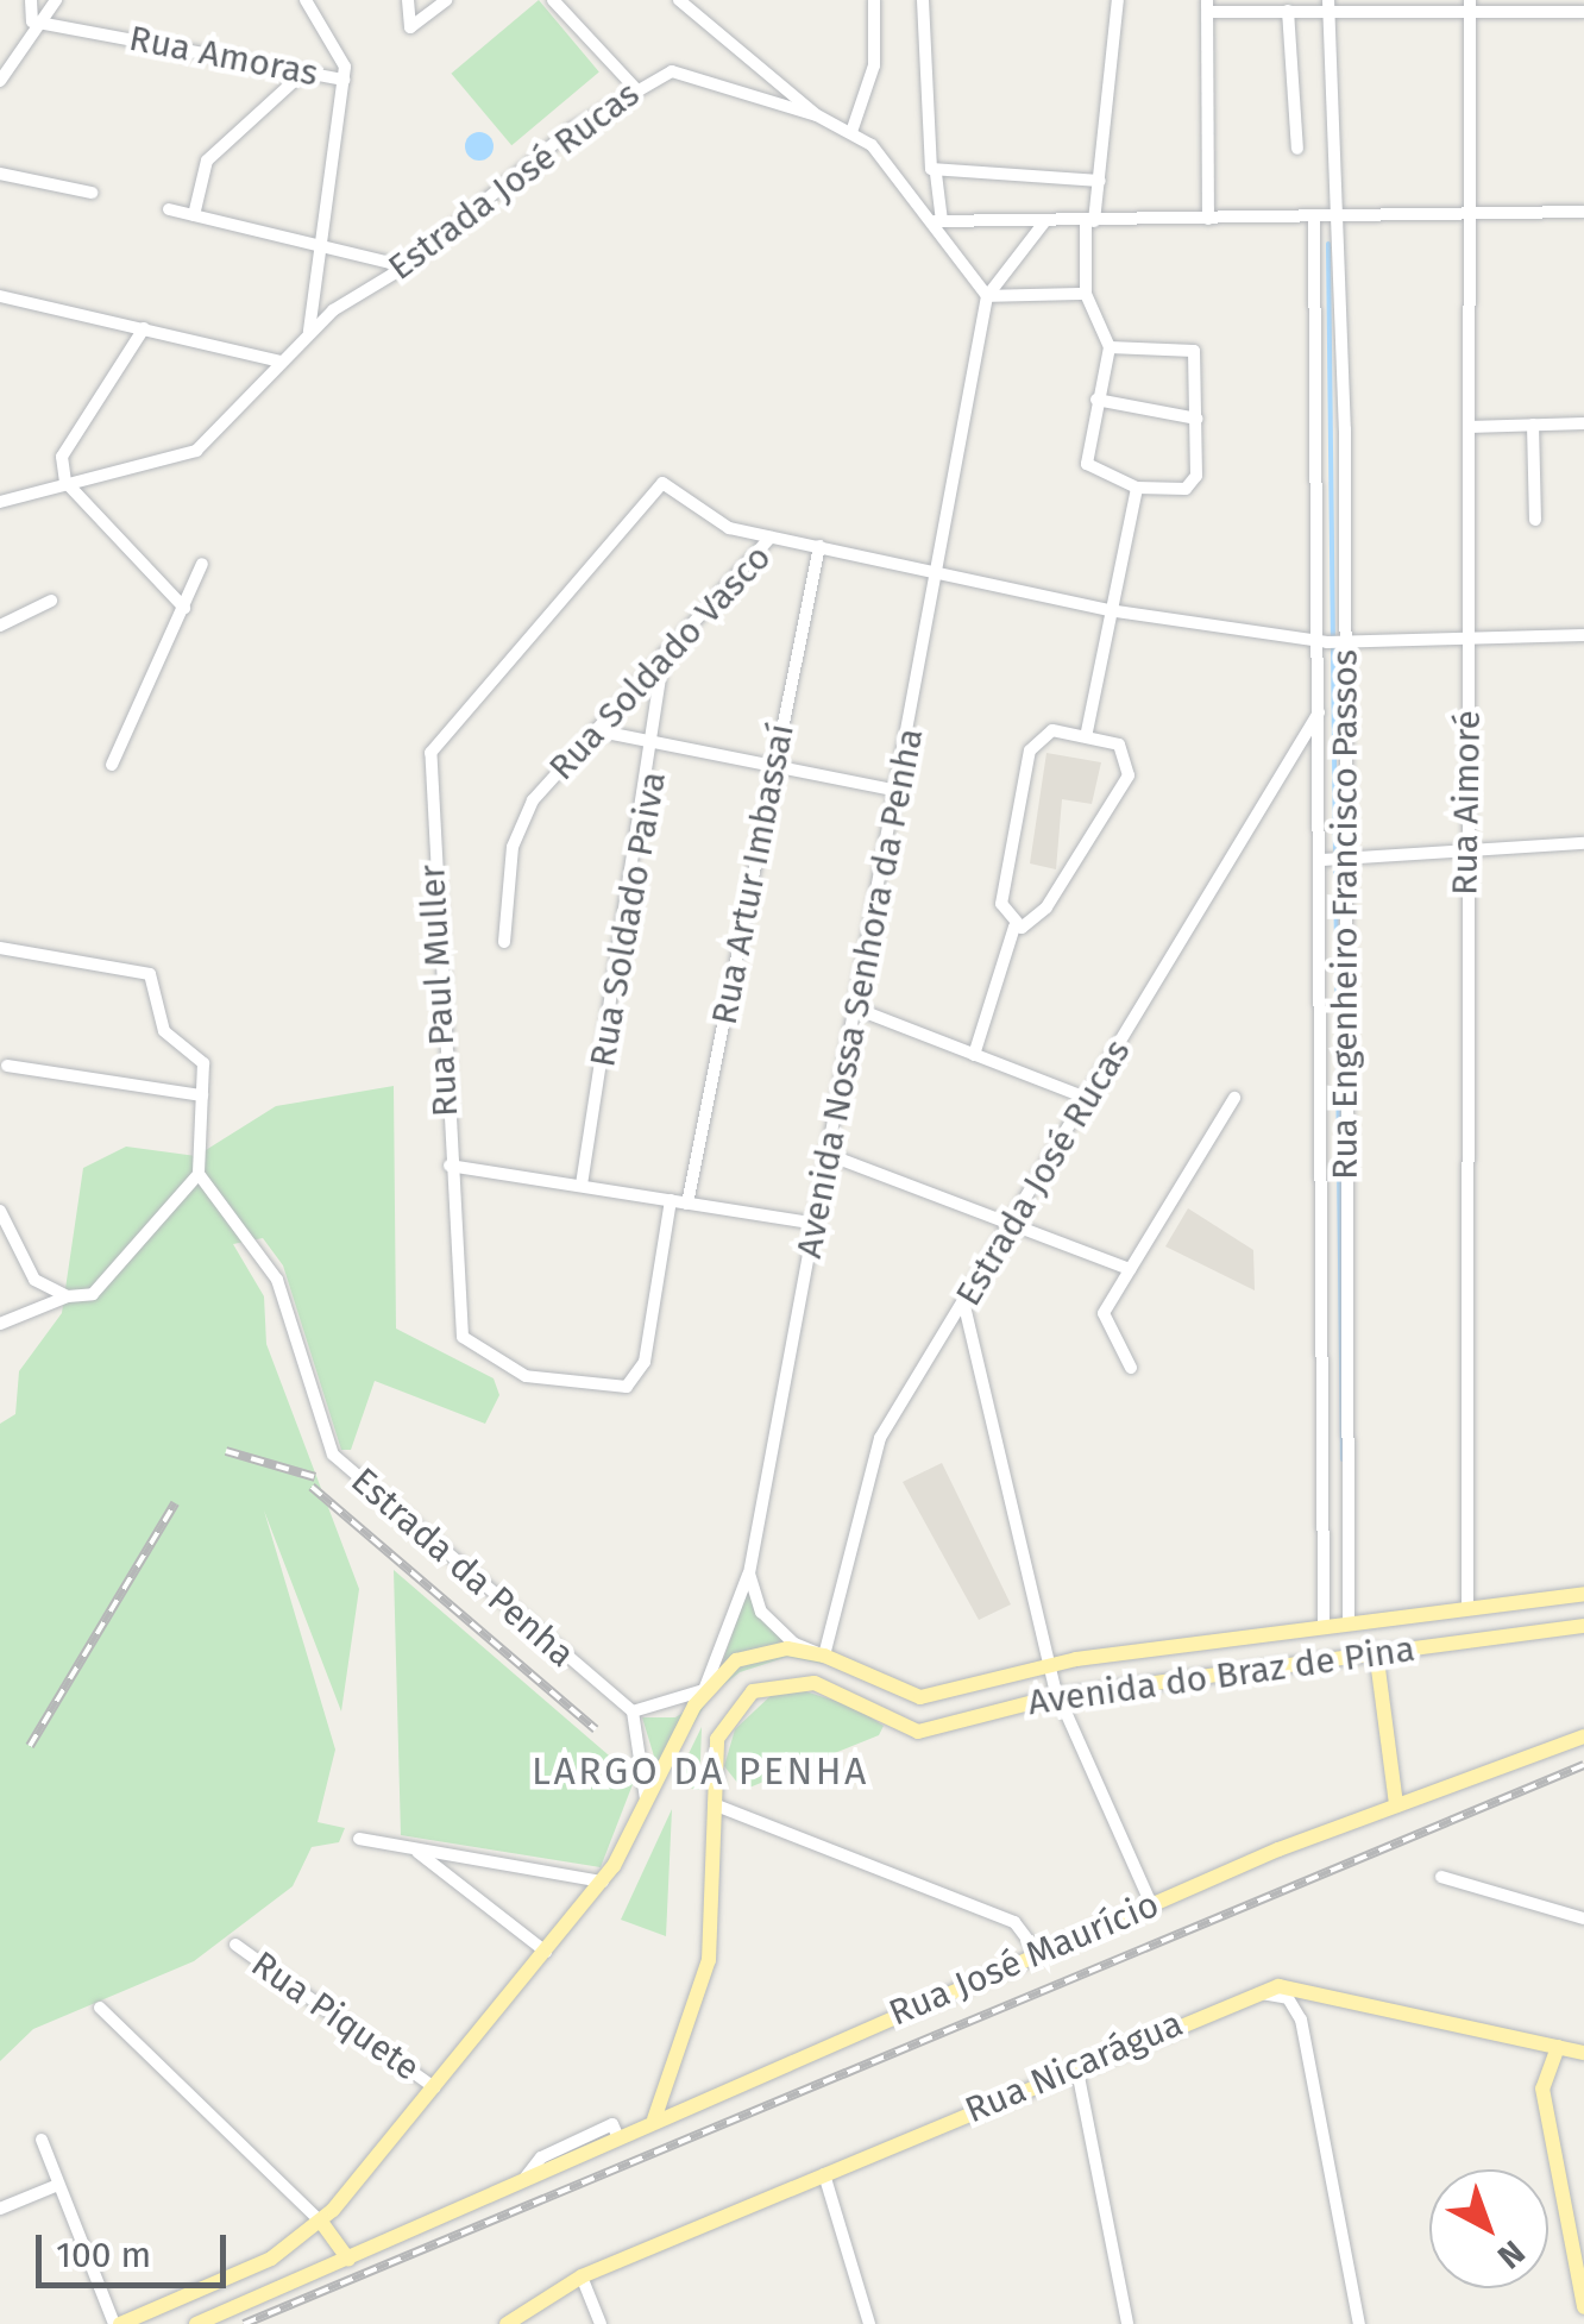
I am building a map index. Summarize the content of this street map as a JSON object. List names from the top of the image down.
{
  "streets": {
    "main road": ["Avenida do Braz de Pina", "Rua José Maurício", "Rua Nicarágua"],
    "street": [
      "Rua Amoras",
      "Estrada José Rucas",
      "Rua Soldado Vasco",
      "Rua Aimoré",
      "Rua Artur Imbassaí",
      "Rua Engenheiro Francisco Passos",
      "Rua Soldado Paiva",
      "Rua Paul Muller",
      "Avenida Nossa Senhora da Penha",
      "Estrada da Penha",
      "Rua Piquete"
    ]
  },
  "crossings": [
    ["Estrada José Rucas", "Rua Engenheiro Francisco Passos"],
    ["Estrada José Rucas", "Avenida Nossa Senhora da Penha"],
    ["Estrada José Rucas", "Avenida do Braz de Pina"],
    ["Rua Soldado Vasco", "Rua Aimoré"],
    ["Rua Soldado Vasco", "Rua Artur Imbassaí"],
    ["Rua Soldado Vasco", "Rua Engenheiro Francisco Passos"],
    ["Rua Soldado Vasco", "Rua Soldado Paiva"],
    ["Rua Soldado Vasco", "Rua Paul Muller"],
    ["Rua Soldado Vasco", "Avenida Nossa Senhora da Penha"],
    ["Rua Aimoré", "Avenida do Braz de Pina"],
    ["Rua Engenheiro Francisco Passos", "Avenida do Braz de Pina"]
  ],
  "districts": ["LARGO DA PENHA"],
  "scale_bar": "100 m",
  "north": "bottom right"
}
